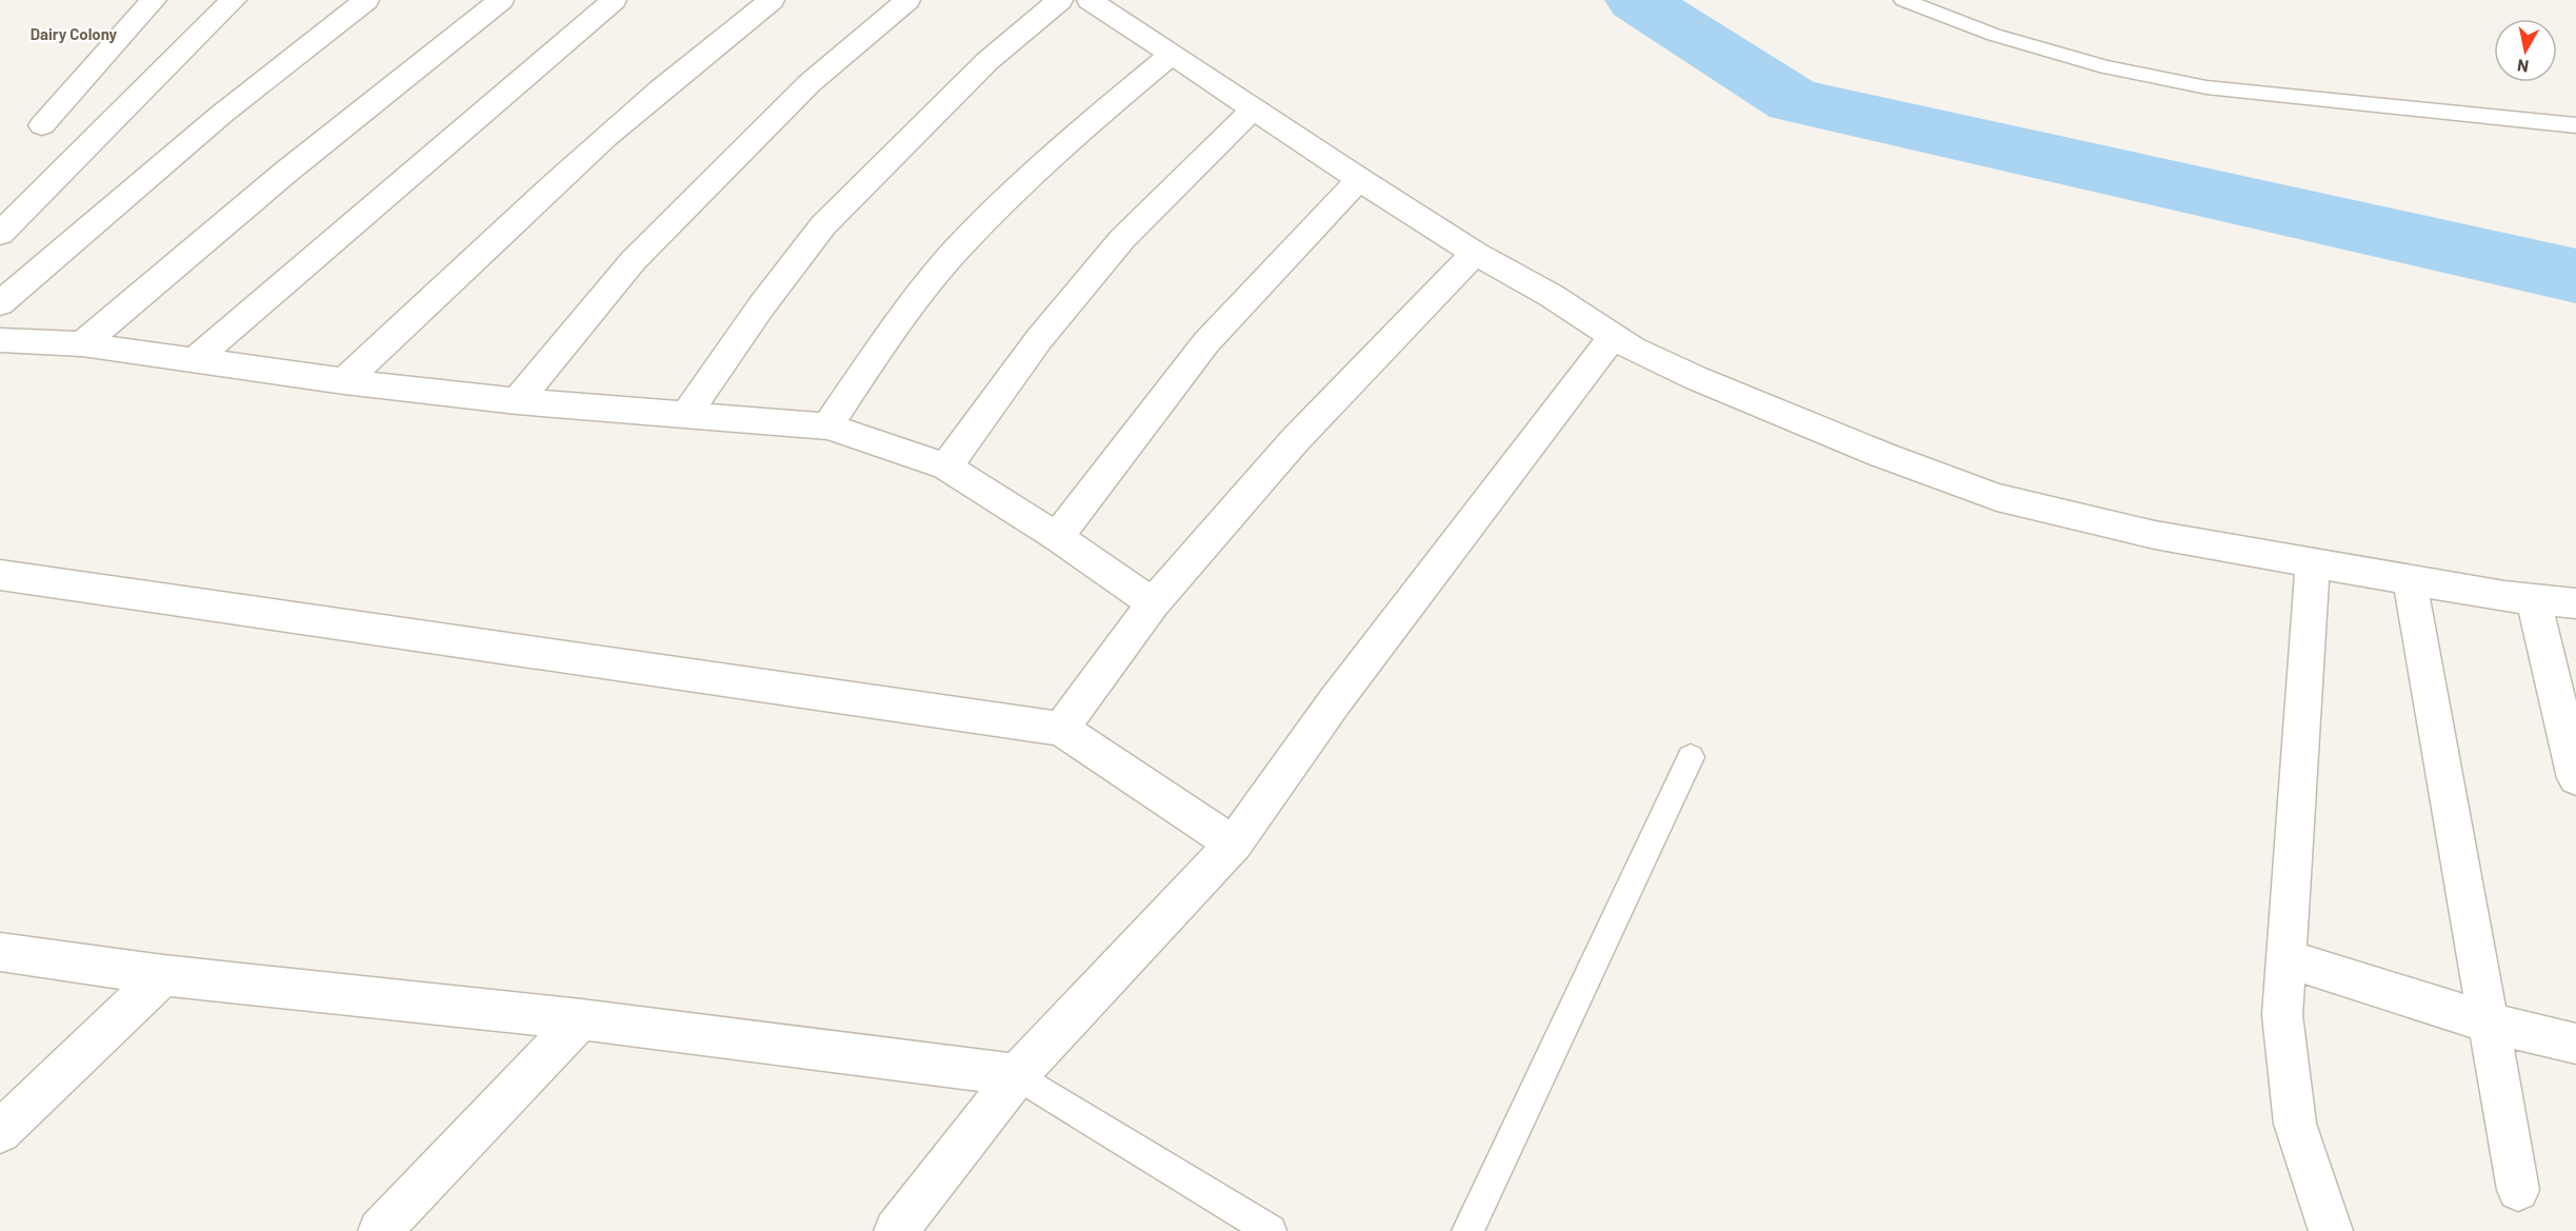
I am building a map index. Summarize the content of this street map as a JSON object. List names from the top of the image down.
{
  "districts": ["Dairy Colony"],
  "north": "bottom"
}
